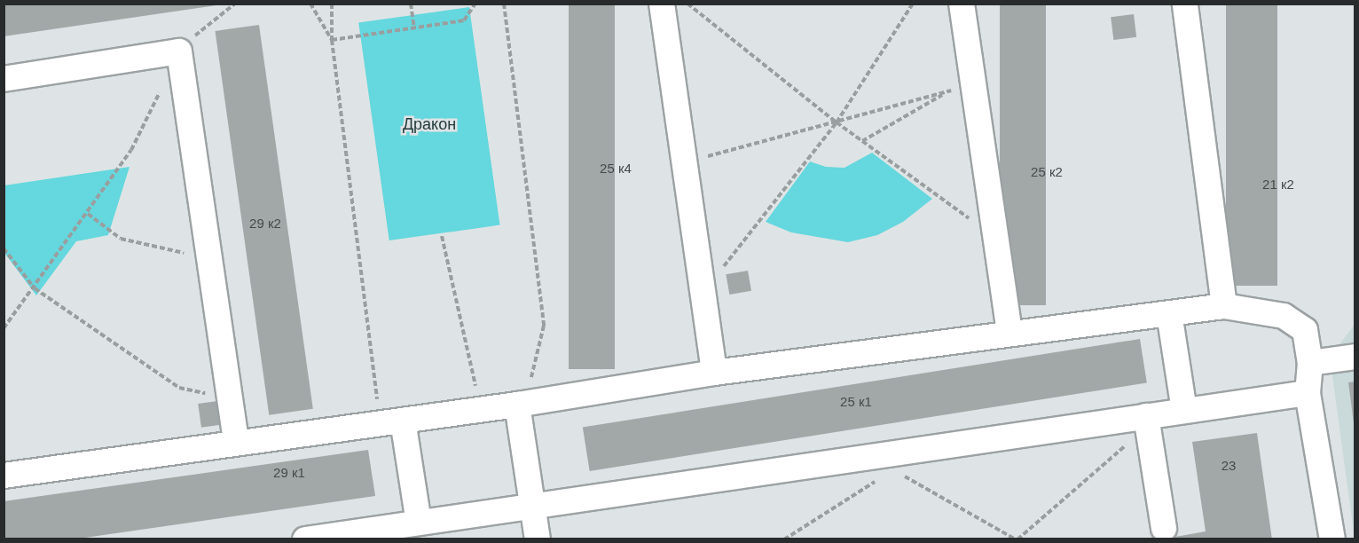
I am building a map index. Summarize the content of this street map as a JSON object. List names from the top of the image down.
{
  "parks": ["Дракон"],
  "house_numbers": [
    "25 к4",
    "25 к2",
    "21 к2",
    "29 к2",
    "25 к1",
    "23",
    "29 к1"
  ]
}
